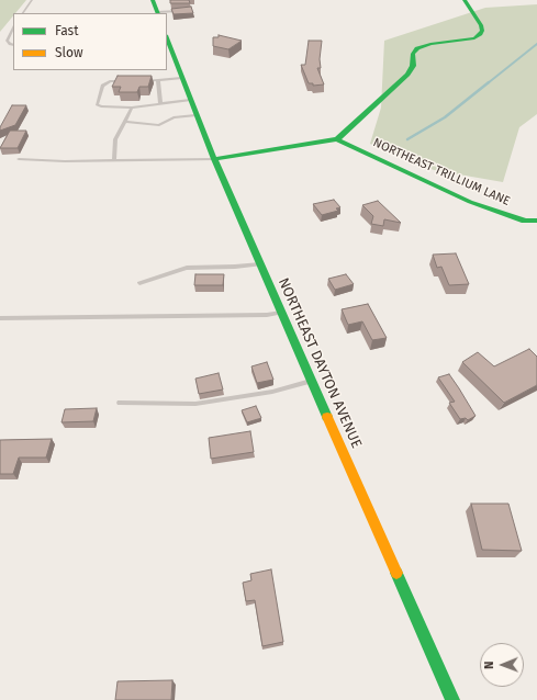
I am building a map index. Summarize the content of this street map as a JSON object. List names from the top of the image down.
{
  "streets": {
    "street": ["NORTHEAST TRILLIUM LANE", "NORTHEAST DAYTON AVENUE"]
  },
  "legend": ["Fast", "Slow"],
  "north": "left"
}
